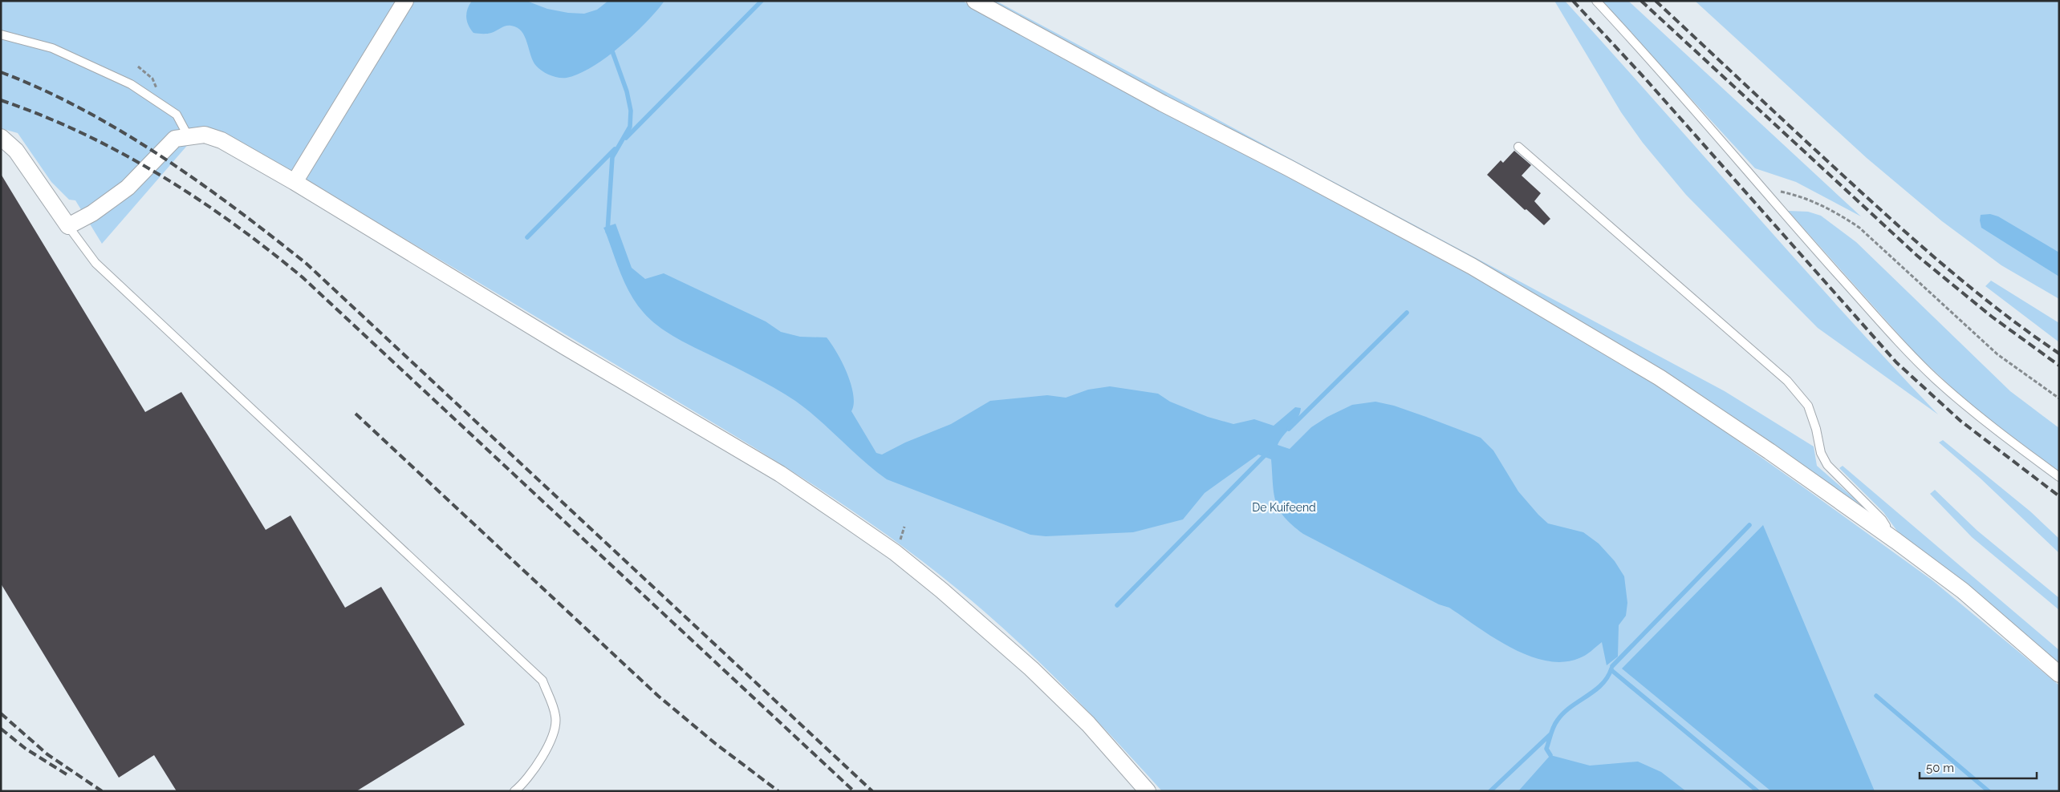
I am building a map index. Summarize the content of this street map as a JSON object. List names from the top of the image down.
{
  "parks": ["De Kuifeend"],
  "scale_bar": "50 m"
}
